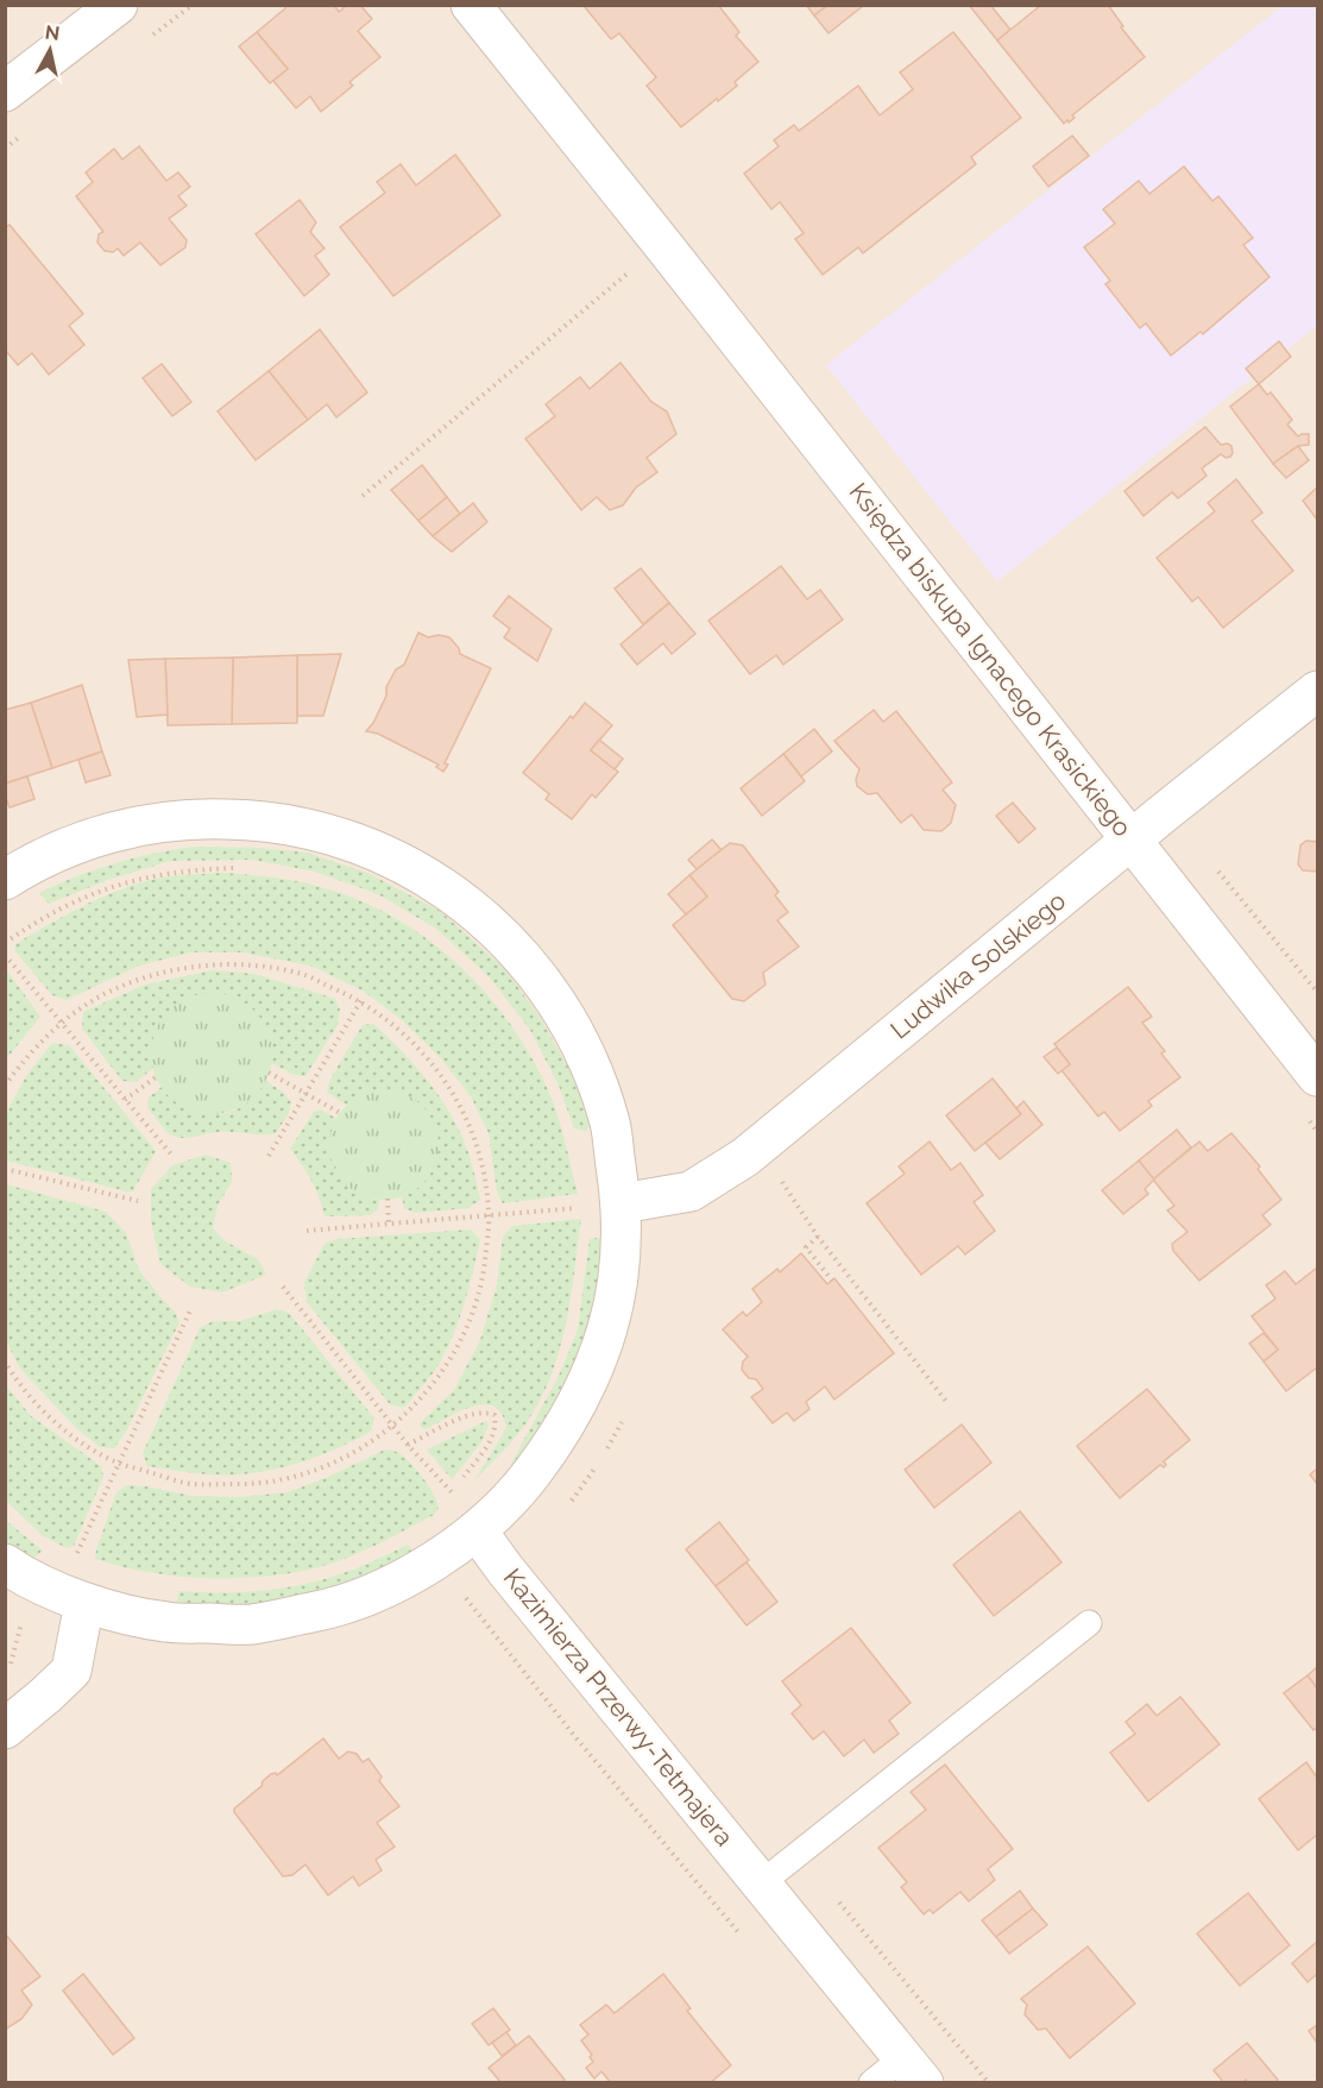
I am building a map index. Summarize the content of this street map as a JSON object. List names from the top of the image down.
{
  "streets": {
    "street": ["Księdza biskupa Ignacego Krasickiego", "Ludwika Solskiego", "Kazimierza Przerwy-Tetmajera"]
  },
  "crossings": [
    ["Księdza biskupa Ignacego Krasickiego", "Ludwika Solskiego"]
  ],
  "north": "top"
}
